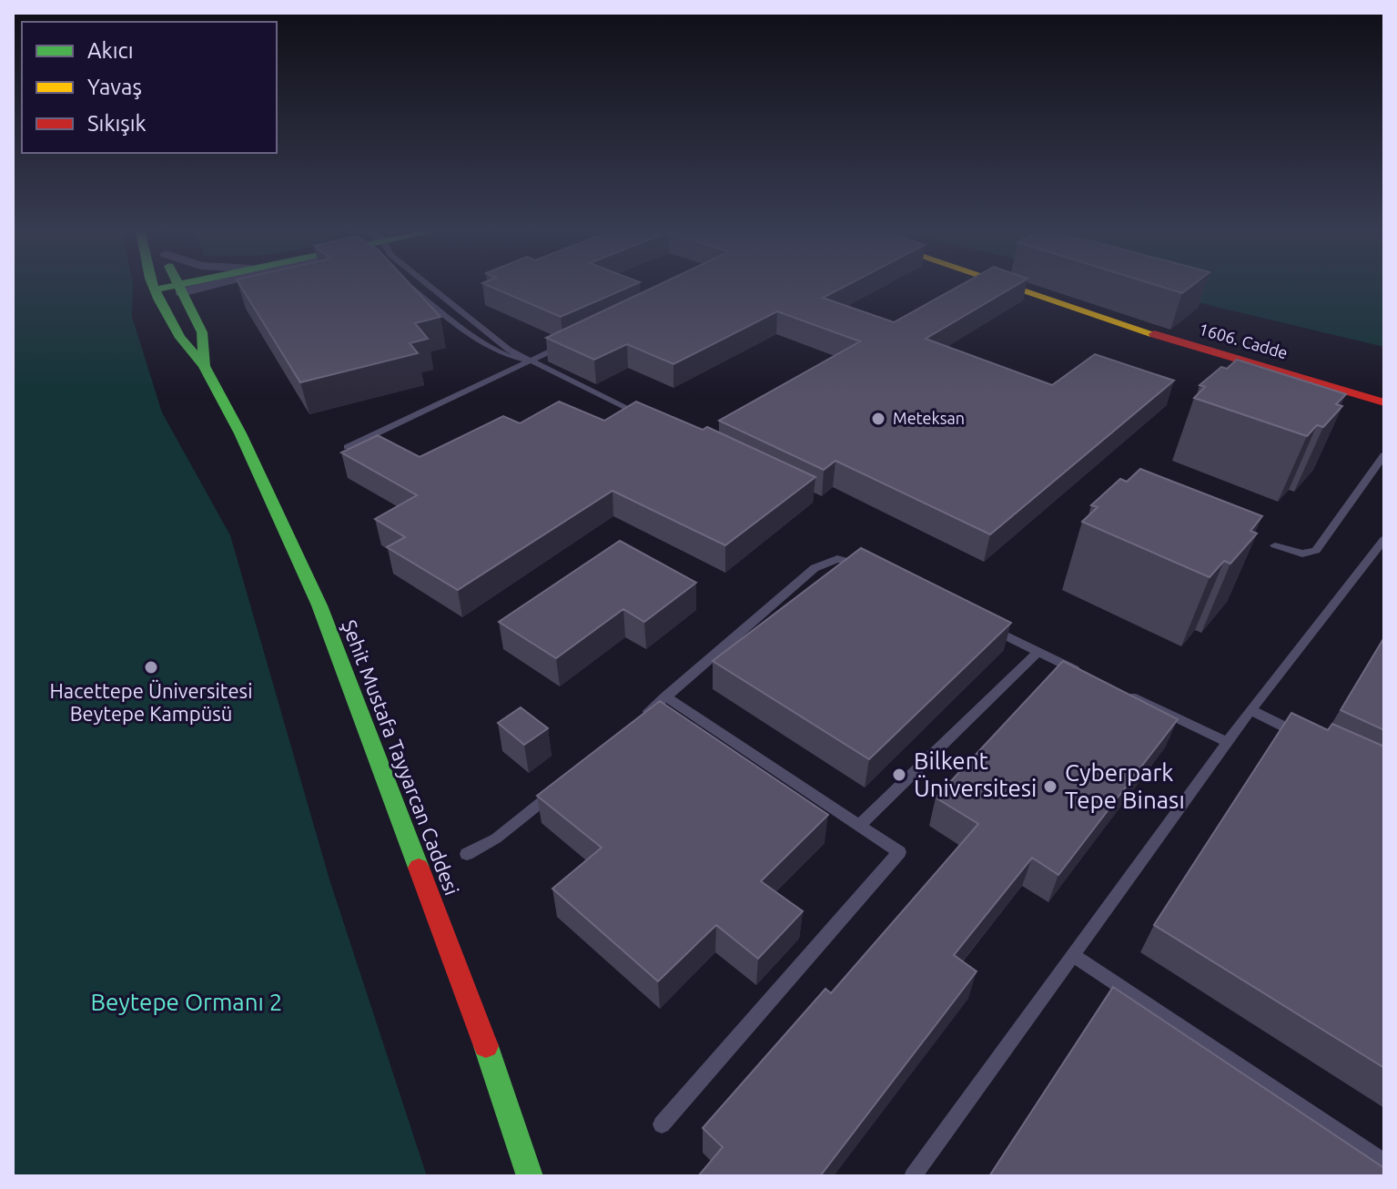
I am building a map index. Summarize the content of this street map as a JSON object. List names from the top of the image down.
{
  "streets": {
    "main road": ["1606. Cadde", "Şehit Mustafa Tayyarcan Caddesi"]
  },
  "parks": ["Beytepe Ormanı 2"],
  "places": [
    "Meteksan",
    "Hacettepe Üniversitesi Beytepe Kampüsü",
    "Bilkent Üniversitesi",
    "Cyberpark Tepe Binası"
  ],
  "legend": ["Akıcı", "Yavaş", "Sıkışık"]
}
